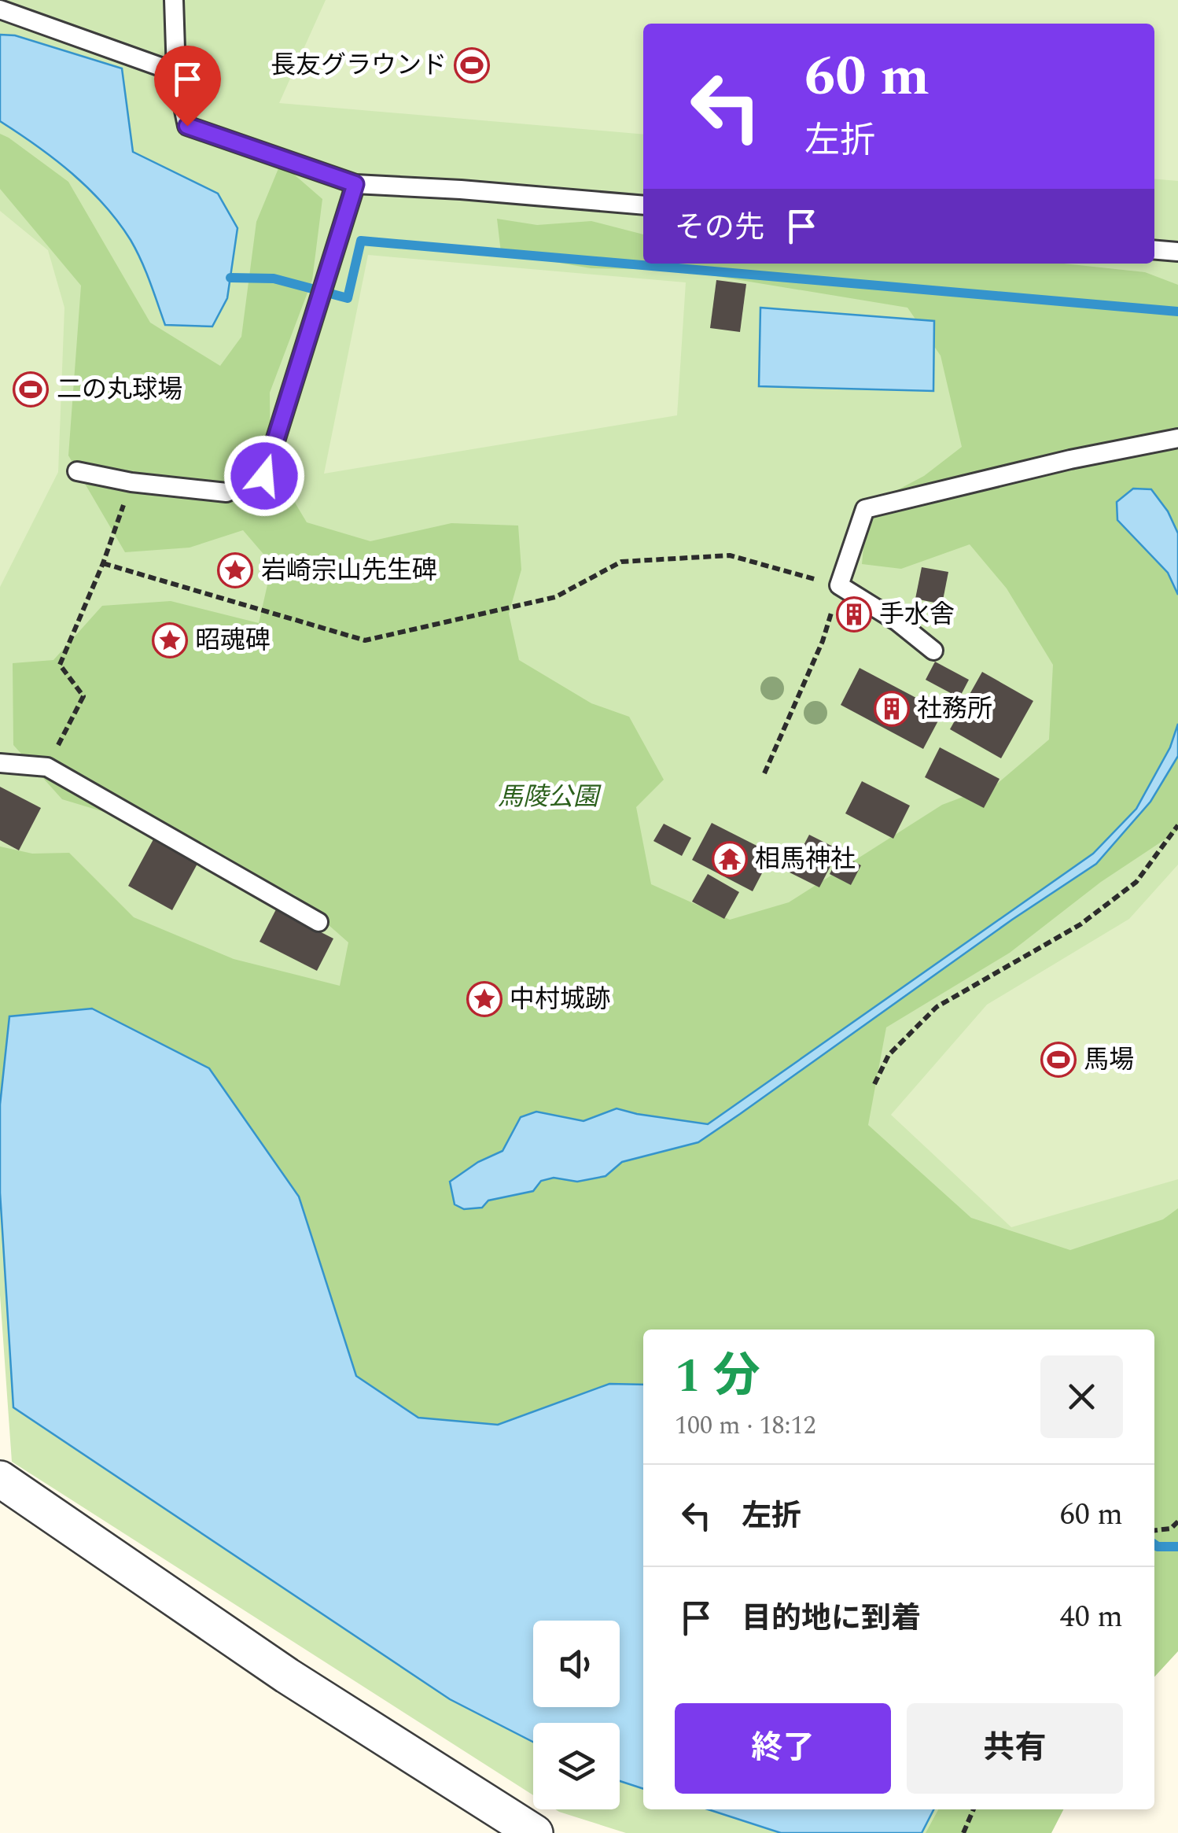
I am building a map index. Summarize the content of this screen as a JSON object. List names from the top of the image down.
{
  "parks": ["馬陵公園"],
  "places": {
    "sports": ["長友グラウンド", "二の丸球場", "馬場"],
    "place": ["岩崎宗山先生碑", "昭魂碑", "中村城跡"],
    "building": ["手水舎", "社務所"],
    "temple": ["相馬神社"]
  },
  "page": {
    "turn": ["60 m", "左折"],
    "then": "その先",
    "heading": ["1 分", "100 m · 18:12"],
    "list": [
      {
        "name": "左折",
        "value": "60 m"
      },
      {
        "name": "目的地に到着",
        "value": "40 m"
      }
    ],
    "buttons": ["終了", "共有"]
  }
}
